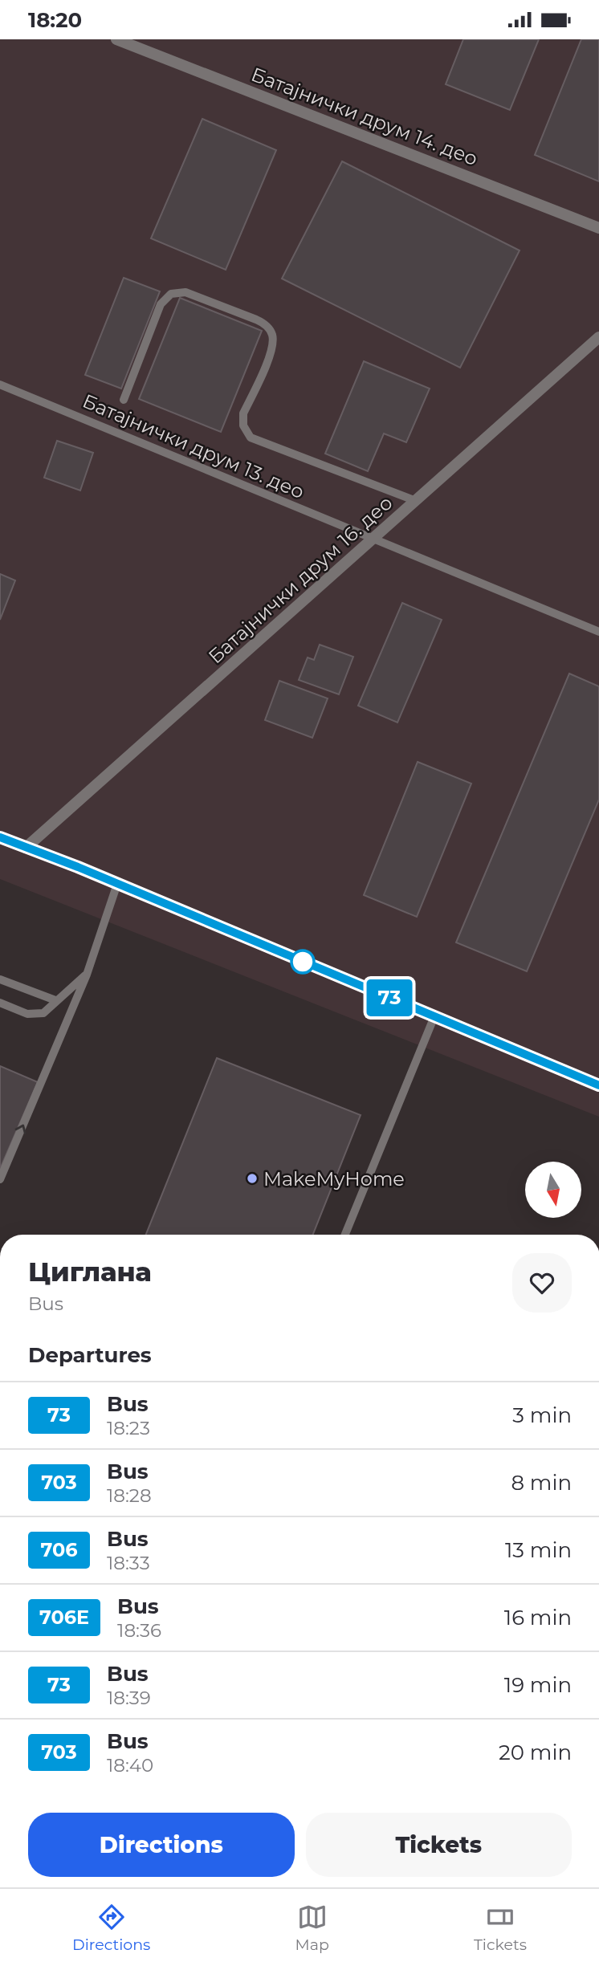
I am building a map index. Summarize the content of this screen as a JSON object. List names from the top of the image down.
{
  "streets": {
    "street": ["Батајнички друм 14. део", "Батајнички друм 16. део"],
    "lane": ["Батајнички друм 13. део"]
  },
  "crossings": [
    ["Батајнички друм 13. део", "Батајнички друм 16. део"]
  ],
  "places": ["MakeMyHome"],
  "lines": ["bus line 73"],
  "north": "bottom",
  "page": {
    "status": "18:20",
    "on_map": "73",
    "heading": [
      ["Циглана", "Bus"],
      "Departures"
    ],
    "list": [
      {
        "mark": "73",
        "name": "Bus",
        "note": "18:23",
        "value": "3 min"
      },
      {
        "mark": "703",
        "name": "Bus",
        "note": "18:28",
        "value": "8 min"
      },
      {
        "mark": "706",
        "name": "Bus",
        "note": "18:33",
        "value": "13 min"
      },
      {
        "mark": "706E",
        "name": "Bus",
        "note": "18:36",
        "value": "16 min"
      },
      {
        "mark": "73",
        "name": "Bus",
        "note": "18:39",
        "value": "19 min"
      },
      {
        "mark": "703",
        "name": "Bus",
        "note": "18:40",
        "value": "20 min"
      }
    ],
    "buttons": ["Directions", "Tickets"],
    "tabs": ["Directions", "Map", "Tickets"]
  }
}
